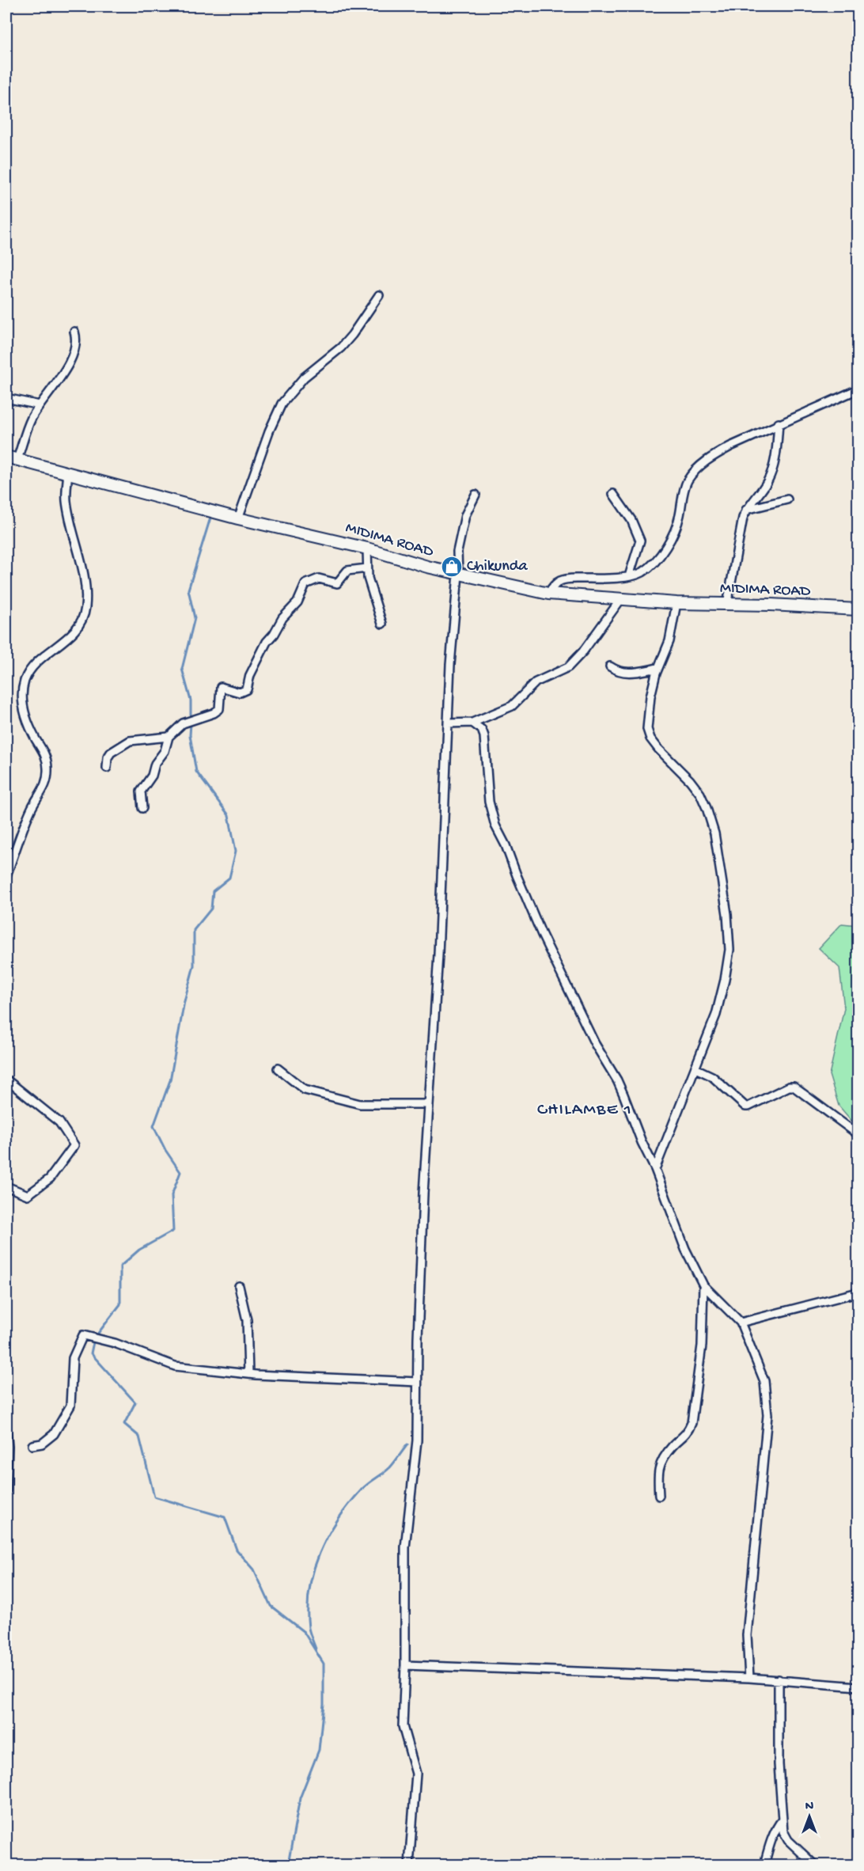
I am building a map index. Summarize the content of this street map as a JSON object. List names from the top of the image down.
{
  "streets": {
    "main road": ["MIDIMA ROAD"]
  },
  "districts": ["CHILAMBE 1"],
  "places": {
    "shop": ["Chikunda"]
  },
  "north": "top"
}
